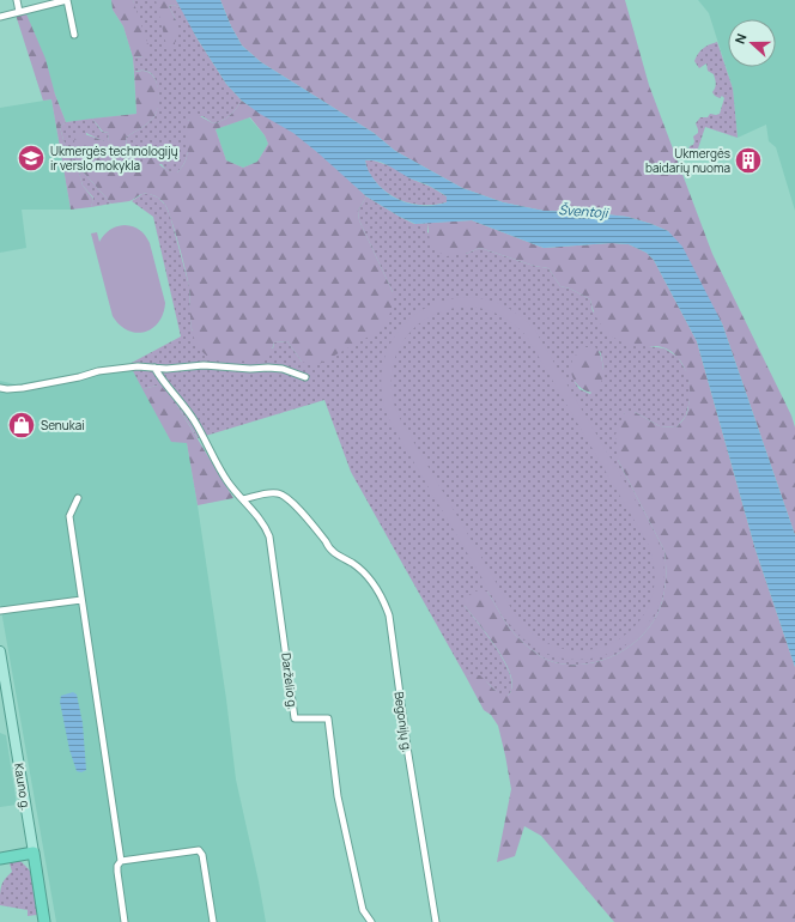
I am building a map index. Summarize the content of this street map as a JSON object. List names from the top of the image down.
{
  "streets": {
    "highway": ["Kauno g."],
    "street": ["Darželio g.", "Begonijų g."]
  },
  "crossings": [
    ["Darželio g.", "Begonijų g."]
  ],
  "water": ["Šventoji"],
  "places": {
    "school or university": ["Ukmergės technologijų ir verslo mokykla"],
    "building": ["Ukmergės baidarių nuoma"],
    "shop": ["Senukai"]
  },
  "north": "left"
}
